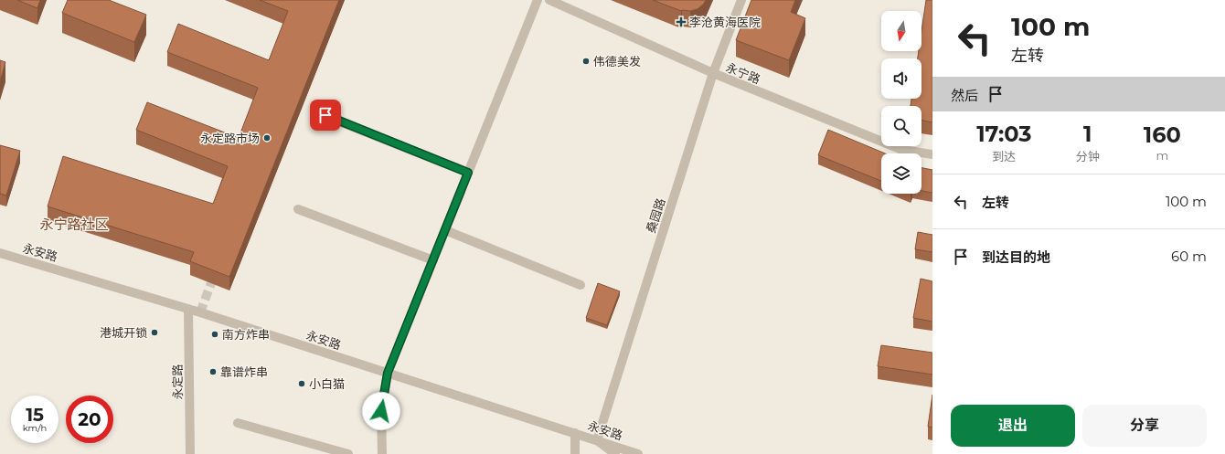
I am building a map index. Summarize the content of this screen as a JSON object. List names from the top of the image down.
{
  "streets": {
    "street": [
      "永宁路",
      "桑园路",
      "永安路",
      "永定路"
    ]
  },
  "crossings": [
    ["永宁路", "桑园路"],
    ["桑园路", "永安路"],
    ["永安路", "永定路"]
  ],
  "districts": ["永宁路社区"],
  "places": {
    "health": ["李沧黄海医院"],
    "other": [
      "伟德美发",
      "永定路市场",
      "港城开锁",
      "南方炸串",
      "靠谱炸串",
      "小白猫"
    ]
  },
  "north": "bottom",
  "page": {
    "turn": ["100 m", "左转"],
    "then": "然后",
    "eta": [
      "17:03",
      "到达",
      "1",
      "分钟",
      "160",
      "m"
    ],
    "list": [
      {
        "name": "左转",
        "value": "100 m"
      },
      {
        "name": "到达目的地",
        "value": "60 m"
      }
    ],
    "speed": "15 km/h",
    "limit": "20",
    "buttons": ["退出", "分享"]
  }
}
